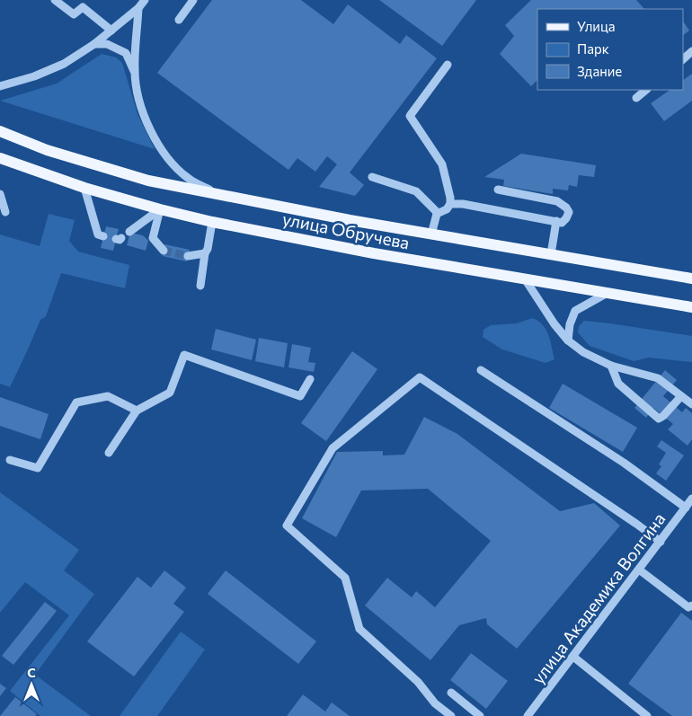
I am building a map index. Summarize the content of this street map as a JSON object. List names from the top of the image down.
{
  "streets": {
    "main road": ["улица Обручева"],
    "street": ["улица Академика Волгина"]
  },
  "legend": ["Улица", "Парк", "Здание"],
  "north": "top"
}
